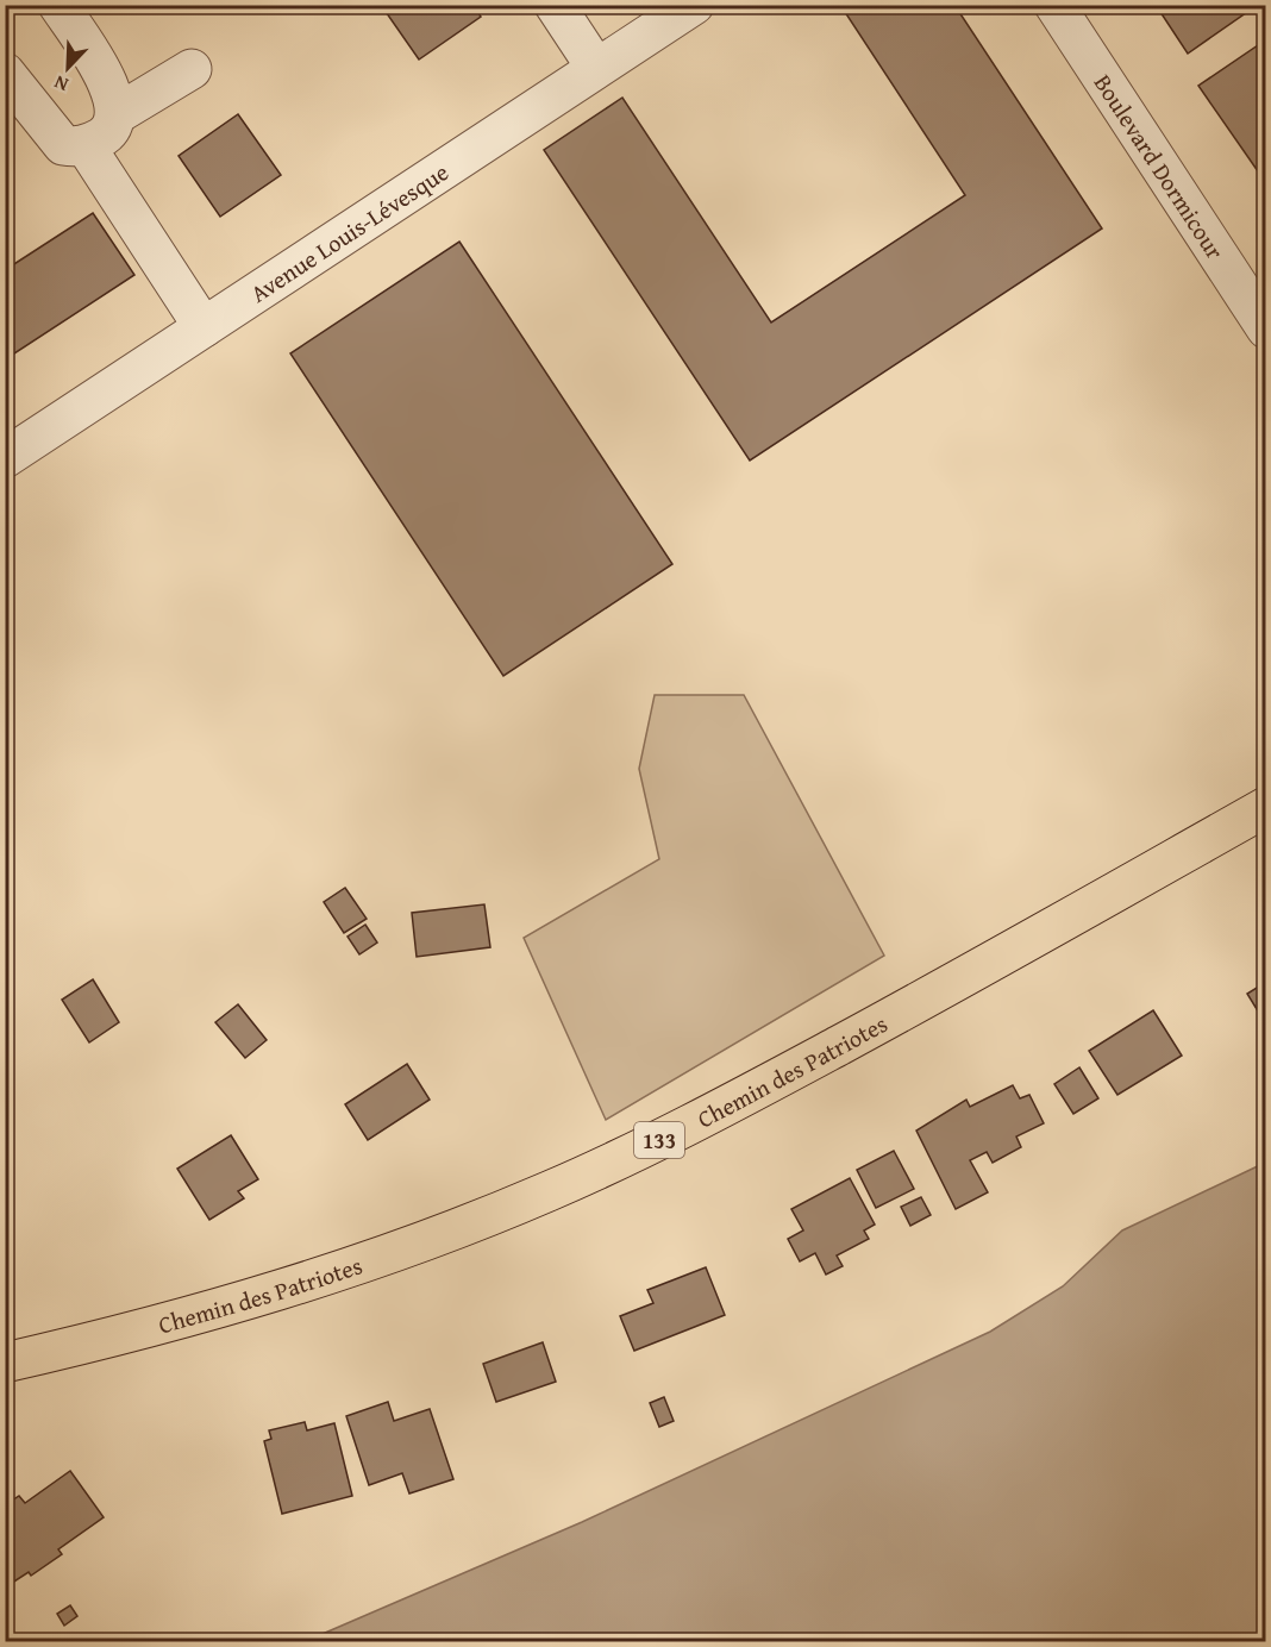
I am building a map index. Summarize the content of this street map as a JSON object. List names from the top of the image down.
{
  "streets": {
    "main road": ["Chemin des Patriotes", "133"],
    "street": ["Boulevard Dormicour", "Avenue Louis-Lévesque"]
  },
  "north": "bottom left"
}
